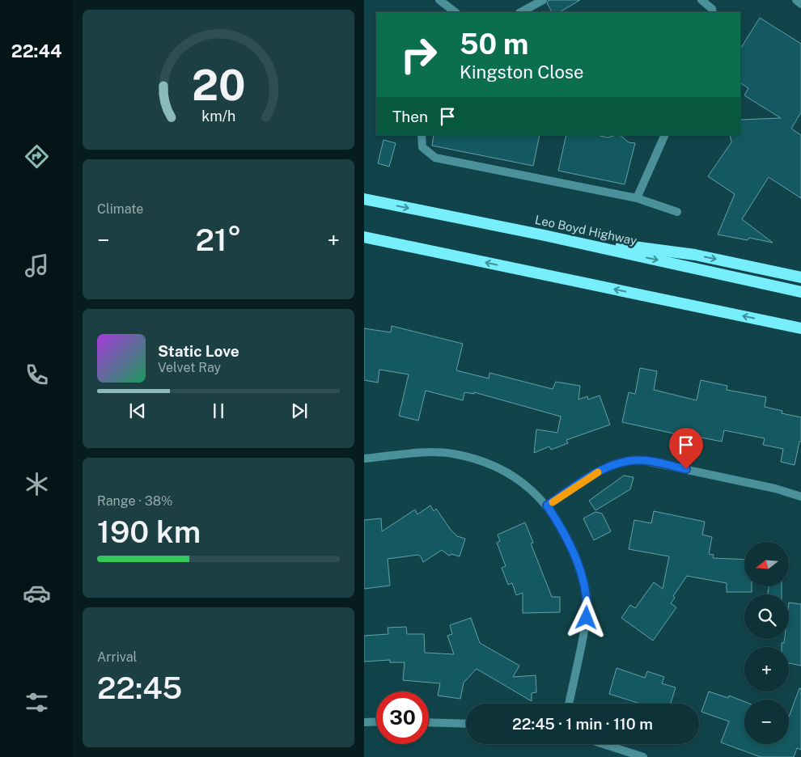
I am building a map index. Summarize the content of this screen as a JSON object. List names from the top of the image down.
{
  "streets": {
    "highway": ["Leo Boyd Highway"]
  },
  "north": "left",
  "page": {
    "tabs": "22:44",
    "turn": ["50 m", "Kingston Close"],
    "then": "Then",
    "tile": [
      "Climate",
      ["Range · 38%", "190 km"],
      ["Arrival", "22:45"]
    ],
    "heat": ["−", "21°", "+"],
    "song": ["Static Love", "Velvet Ray"],
    "map_buttons": ["+", "−"],
    "limit": "30",
    "trip": "22:45 · 1 min · 110 m",
    "gauge": ["20", "km/h"]
  }
}
